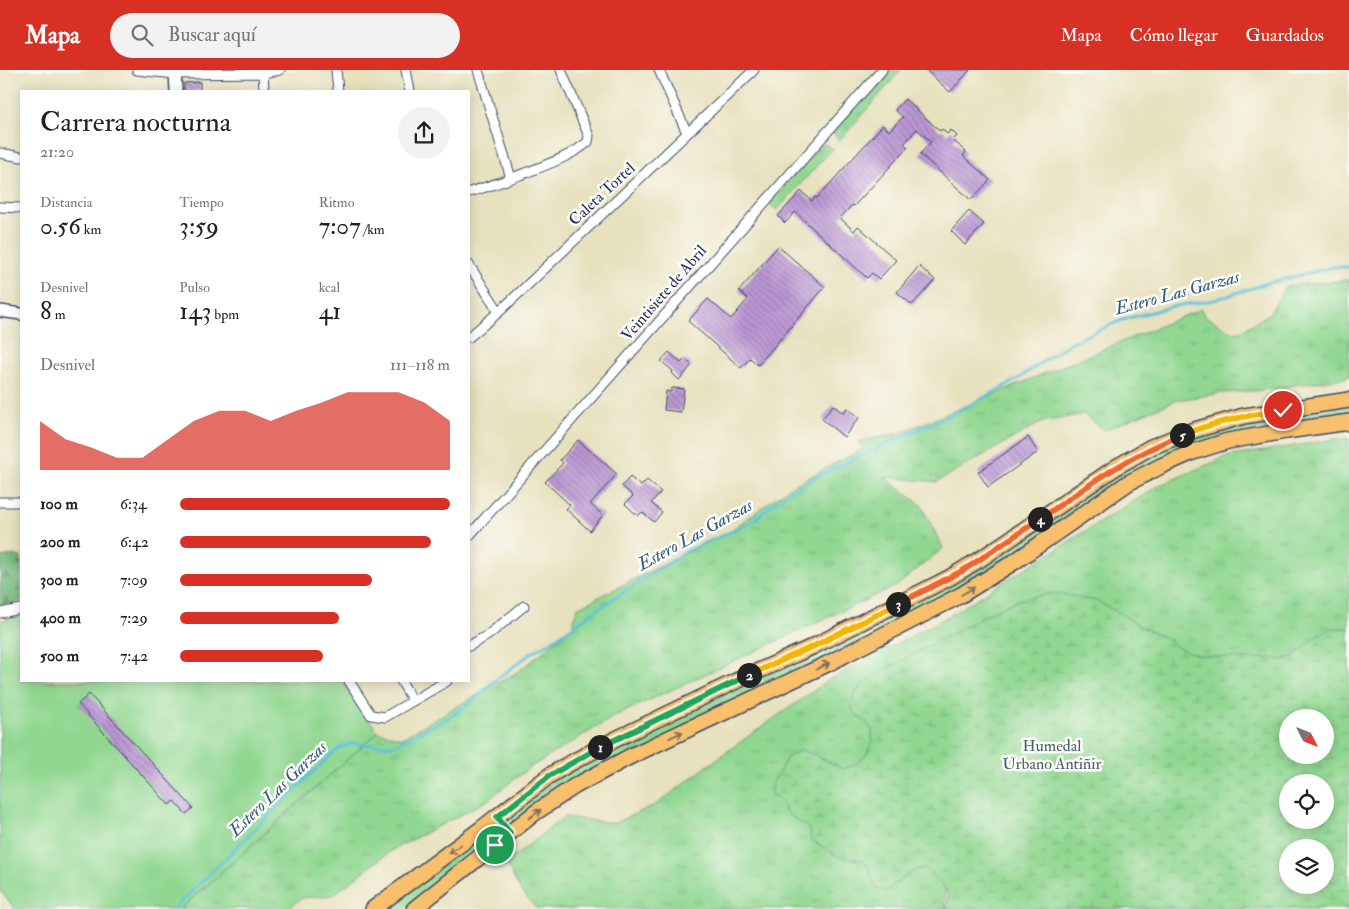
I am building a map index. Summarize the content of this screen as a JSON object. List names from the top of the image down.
{
  "streets": {
    "street": ["Caleta Tortel", "Veintisiete de Abril"]
  },
  "water": ["Estero Las Garzas"],
  "parks": ["Humedal Urbano Antiñir"],
  "north": "bottom right",
  "page": {
    "header": "Mapa",
    "search": "Buscar aquí",
    "nav": ["Mapa", "Cómo llegar", "Guardados"],
    "heading": ["Carrera nocturna", "21:20"],
    "stats": [
      ["Distancia", "0.56 km"],
      ["Tiempo", "3:59"],
      ["Ritmo", "7:07 /km"],
      ["Desnivel", "8 m"],
      ["Pulso", "143 bpm"],
      ["kcal", "41"]
    ],
    "chart": ["Desnivel", "111–118 m"],
    "pins": [
      "5",
      "4",
      "3",
      "2",
      "1"
    ],
    "list": [
      {
        "name": "100 m",
        "note": "6:34"
      },
      {
        "name": "200 m",
        "note": "6:42"
      },
      {
        "name": "300 m",
        "note": "7:09"
      },
      {
        "name": "400 m",
        "note": "7:29"
      },
      {
        "name": "500 m",
        "note": "7:42"
      }
    ]
  }
}
